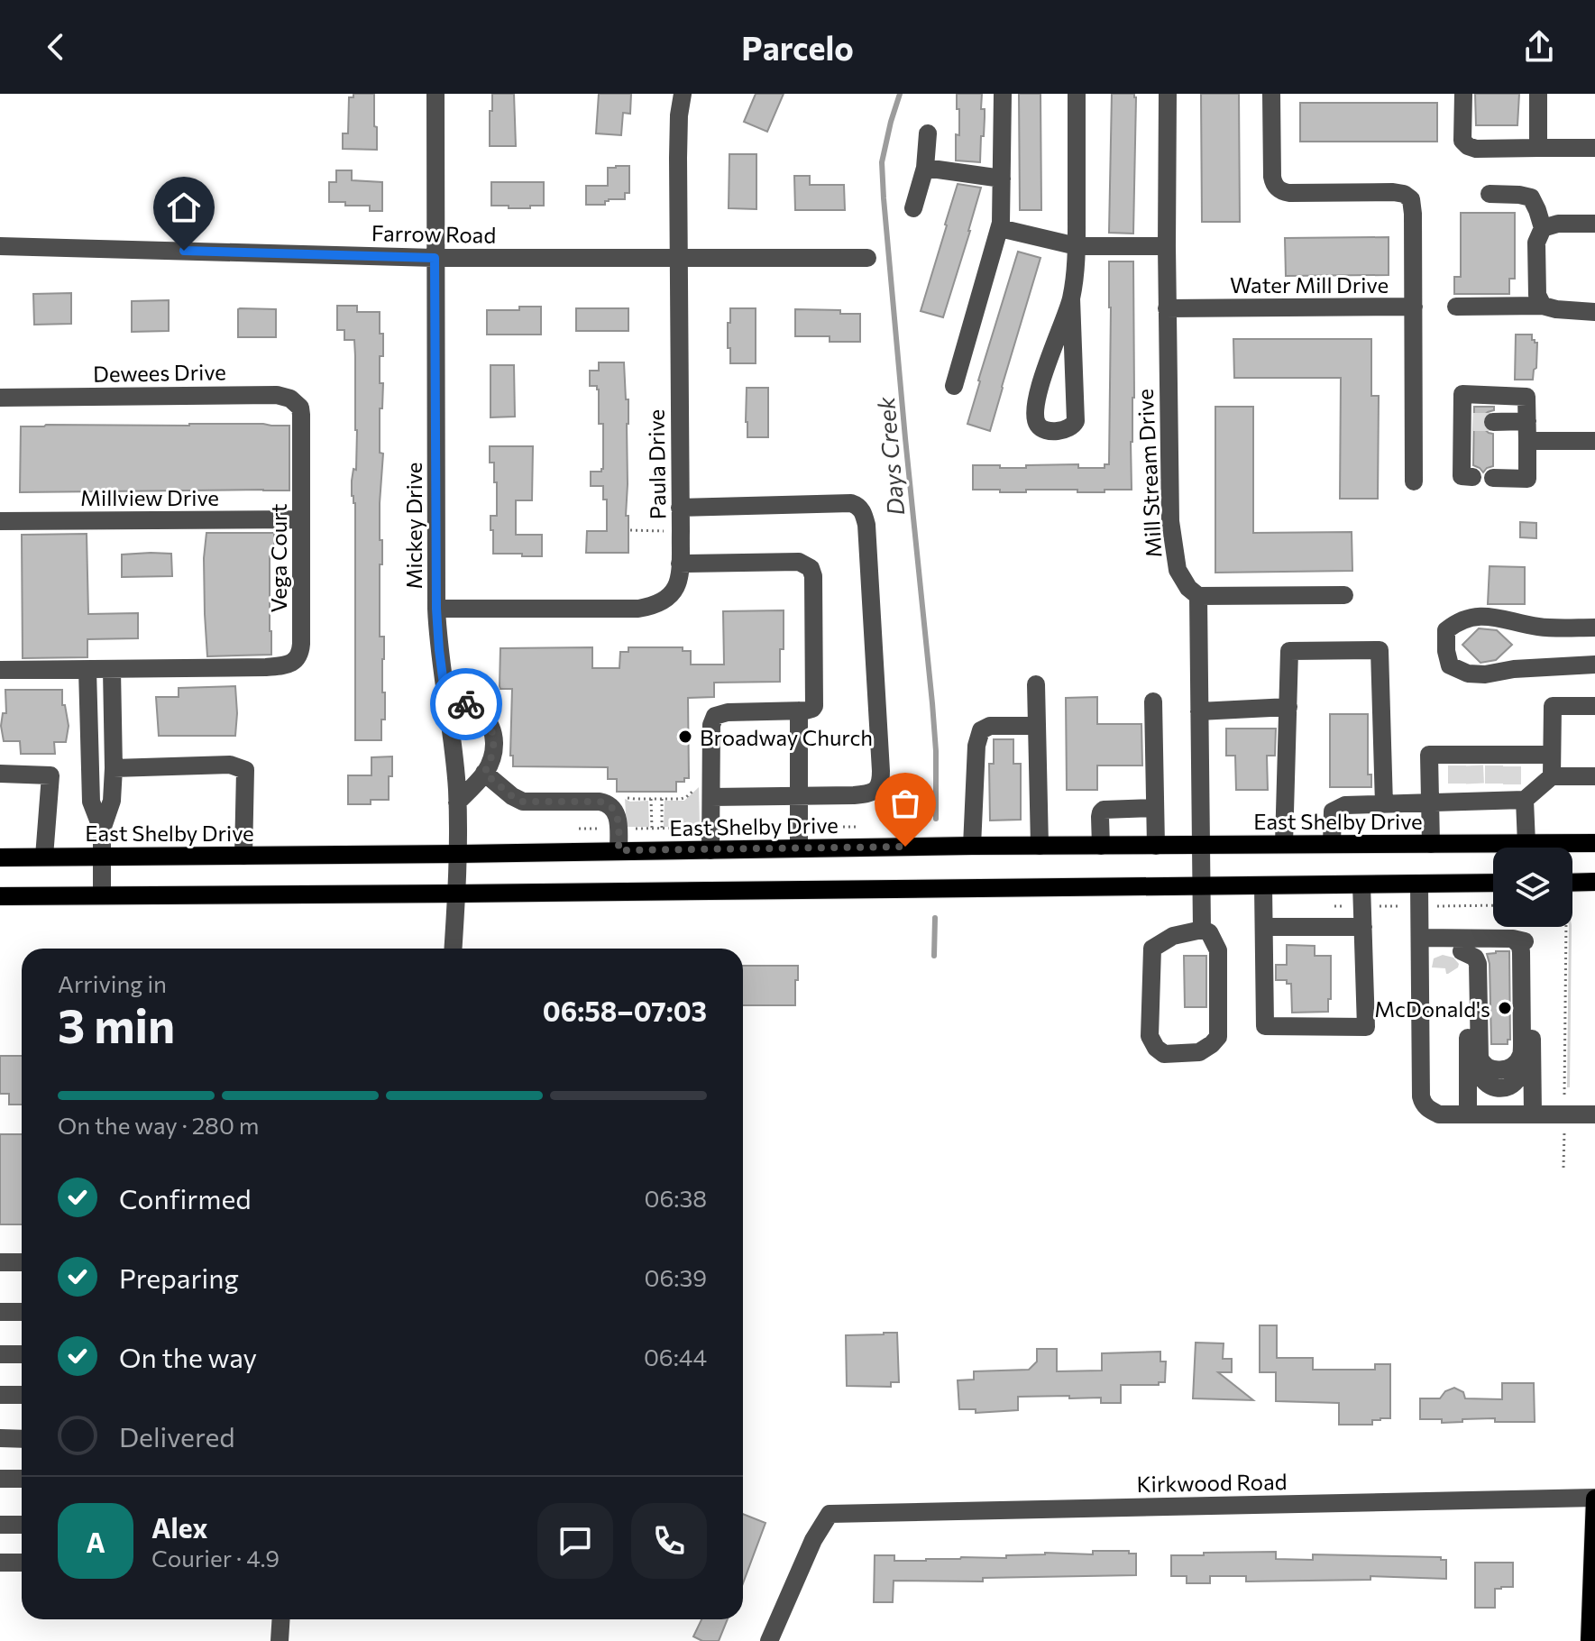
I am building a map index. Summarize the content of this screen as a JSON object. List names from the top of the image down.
{
  "streets": {
    "main road": ["East Shelby Drive"],
    "street": [
      "Farrow Road",
      "Water Mill Drive",
      "Dewees Drive",
      "Paula Drive",
      "Mill Stream Drive",
      "Millview Drive",
      "Mickey Drive",
      "Vega Court",
      "Kirkwood Road"
    ]
  },
  "crossings": [
    ["Farrow Road", "Paula Drive"],
    ["Farrow Road", "Mickey Drive"],
    ["Water Mill Drive", "Mill Stream Drive"],
    ["Dewees Drive", "Vega Court"],
    ["Paula Drive", "Mickey Drive"],
    ["Millview Drive", "Vega Court"],
    ["Mickey Drive", "East Shelby Drive"]
  ],
  "water": ["Days Creek"],
  "places": ["Broadway Church", "McDonald's"],
  "page": {
    "header": "Parcelo",
    "heading": ["3 min", "Arriving in", "06:58–07:03"],
    "panel": ["Alex", "Courier · 4.9"],
    "bar": "On the way · 280 m",
    "list": [
      ["Confirmed", "06:38"],
      ["Preparing", "06:39"],
      ["On the way", "06:44"],
      "Delivered"
    ],
    "round": "A"
  }
}
